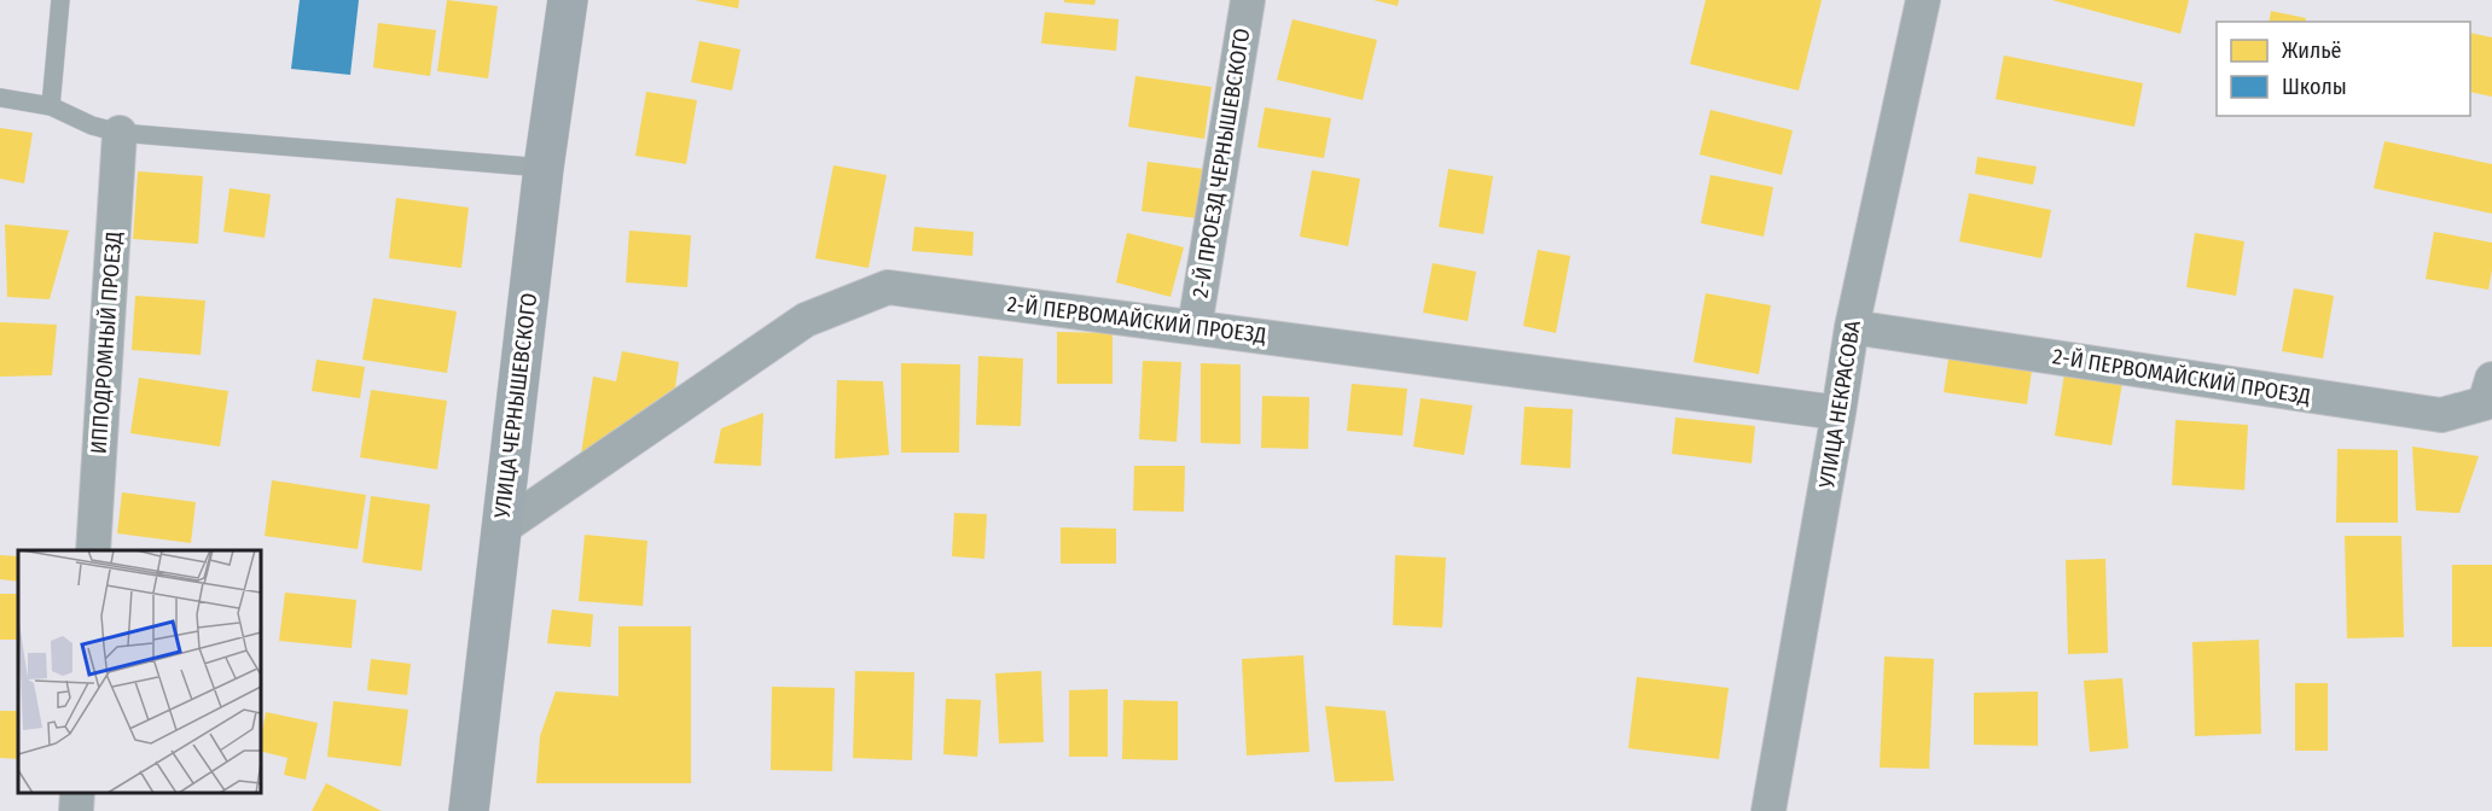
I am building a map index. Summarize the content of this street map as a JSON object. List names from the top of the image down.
{
  "streets": {
    "street": [
      "2-Й ПРОЕЗД ЧЕРНЫШЕВСКОГО",
      "2-Й ПЕРВОМАЙСКИЙ ПРОЕЗД",
      "ИППОДРОМНЫЙ ПРОЕЗД",
      "УЛИЦА НЕКРАСОВА",
      "УЛИЦА ЧЕРНЫШЕВСКОГО"
    ]
  },
  "crossings": [
    ["2-Й ПРОЕЗД ЧЕРНЫШЕВСКОГО", "2-Й ПЕРВОМАЙСКИЙ ПРОЕЗД"],
    ["2-Й ПЕРВОМАЙСКИЙ ПРОЕЗД", "УЛИЦА НЕКРАСОВА"],
    ["2-Й ПЕРВОМАЙСКИЙ ПРОЕЗД", "УЛИЦА ЧЕРНЫШЕВСКОГО"]
  ],
  "legend": ["Жильё", "Школы"]
}
